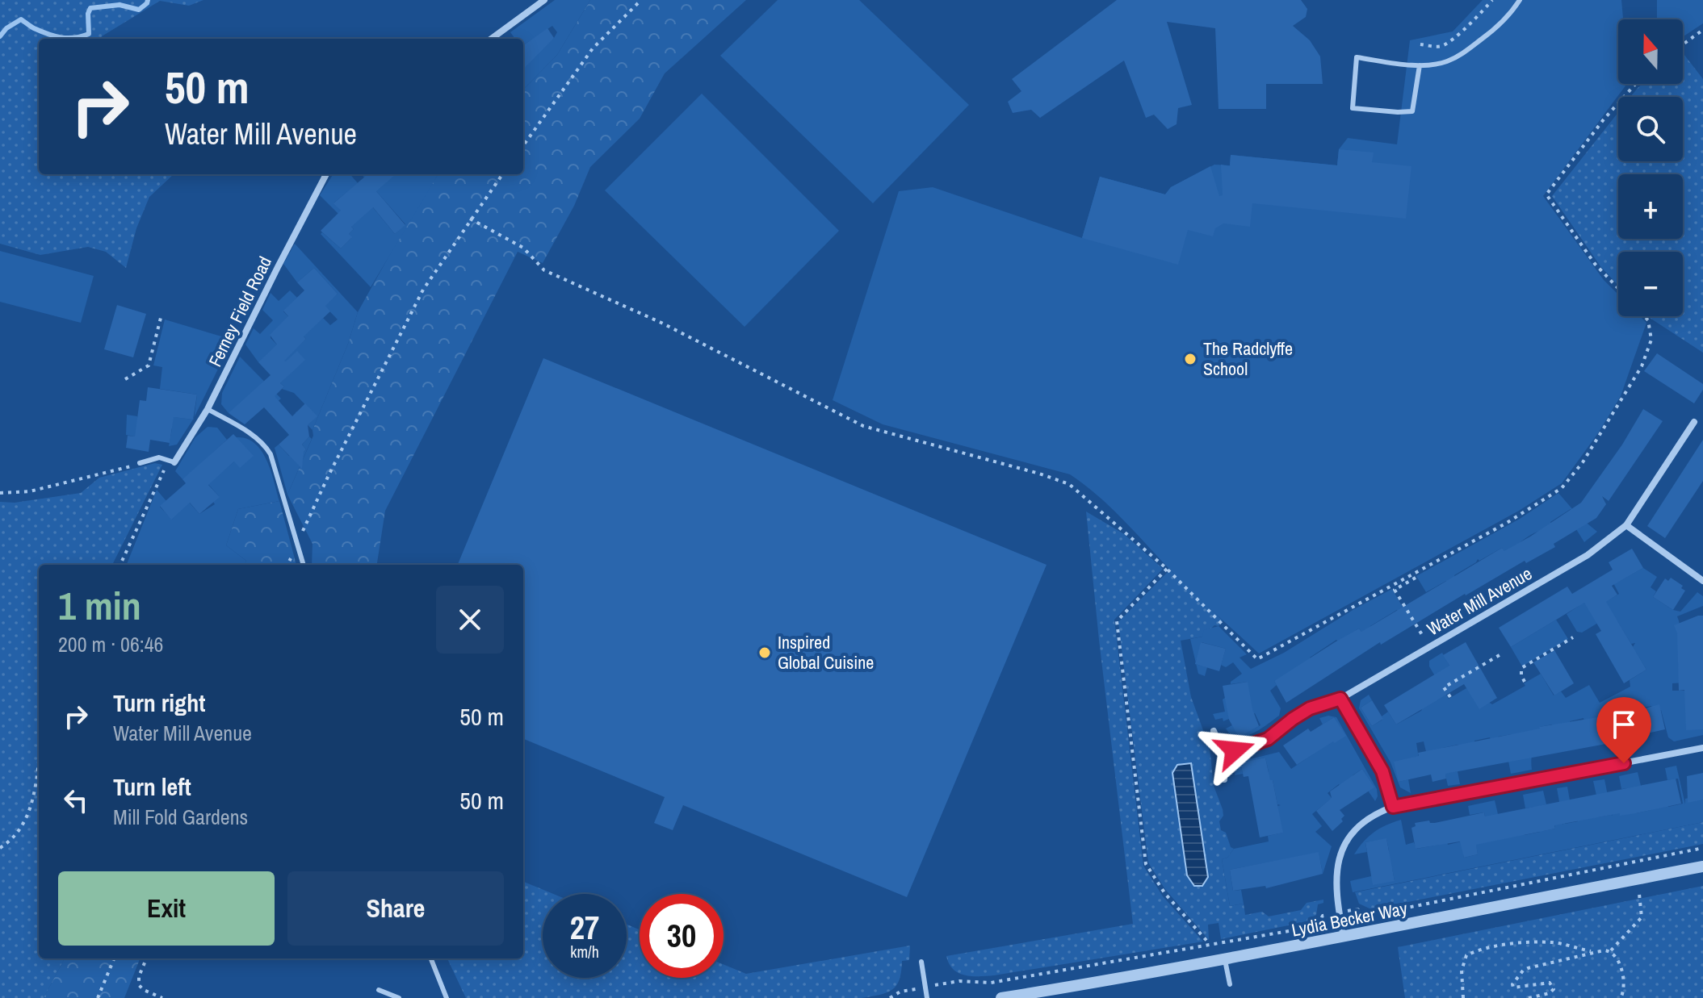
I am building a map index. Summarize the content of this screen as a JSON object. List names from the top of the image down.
{
  "streets": {
    "street": ["Ferney Field Road", "Water Mill Avenue", "Lydia Becker Way"]
  },
  "places": ["The Radclyffe School", "Inspired Global Cuisine"],
  "north": "top",
  "page": {
    "map_buttons": ["+", "−"],
    "turn": ["50 m", "Water Mill Avenue"],
    "heading": ["1 min", "200 m · 06:46"],
    "list": [
      {
        "name": "Turn right",
        "note": "Water Mill Avenue",
        "value": "50 m"
      },
      {
        "name": "Turn left",
        "note": "Mill Fold Gardens",
        "value": "50 m"
      }
    ],
    "buttons": ["Exit", "Share"],
    "speed": "27 km/h",
    "limit": "30"
  }
}
